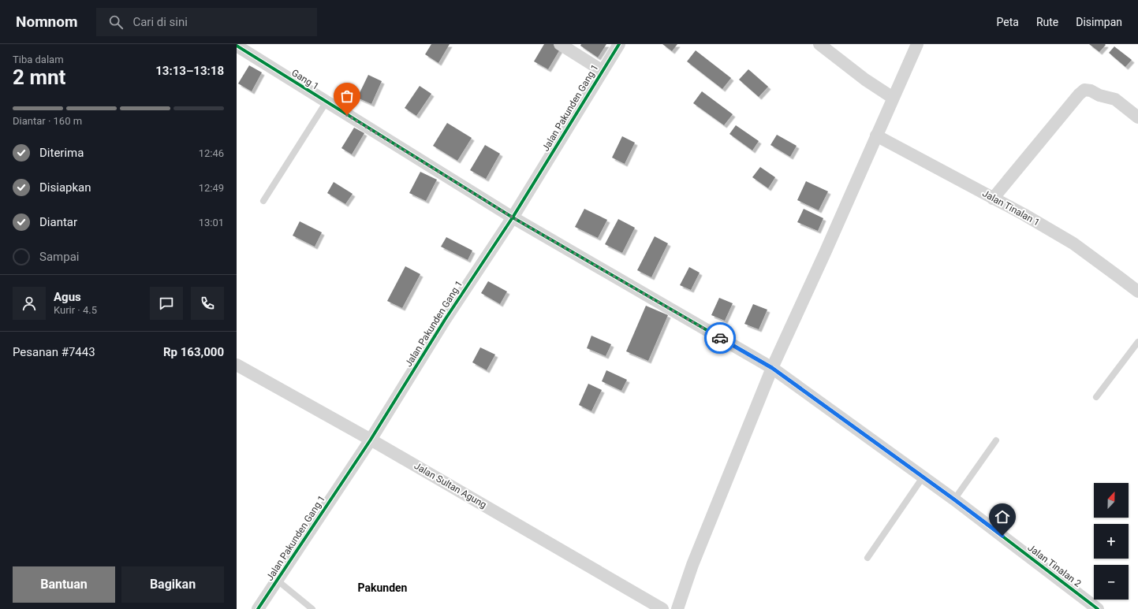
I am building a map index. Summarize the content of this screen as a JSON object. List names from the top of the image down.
{
  "streets": {
    "street": [
      "Gang 1",
      "Jalan Pakunden Gang 1",
      "Jalan Tinalan 1",
      "Jalan Sultan Agung",
      "Jalan Tinalan 2"
    ]
  },
  "crossings": [
    ["Gang 1", "Jalan Pakunden Gang 1"],
    ["Gang 1", "Jalan Tinalan 2"],
    ["Jalan Pakunden Gang 1", "Jalan Sultan Agung"]
  ],
  "districts": ["Pakunden"],
  "north": "top",
  "page": {
    "header": "Nomnom",
    "search": "Cari di sini",
    "nav": ["Peta", "Rute", "Disimpan"],
    "heading": ["2 mnt", "Tiba dalam", "13:13–13:18"],
    "panel": [
      "Agus",
      "Kurir · 4.5",
      "Pesanan #7443",
      "Rp 163,000"
    ],
    "bar": "Diantar · 160 m",
    "list": [
      ["Diterima", "12:46"],
      ["Disiapkan", "12:49"],
      ["Diantar", "13:01"],
      "Sampai"
    ],
    "map_buttons": ["+", "−"],
    "buttons": ["Bantuan", "Bagikan"]
  }
}
